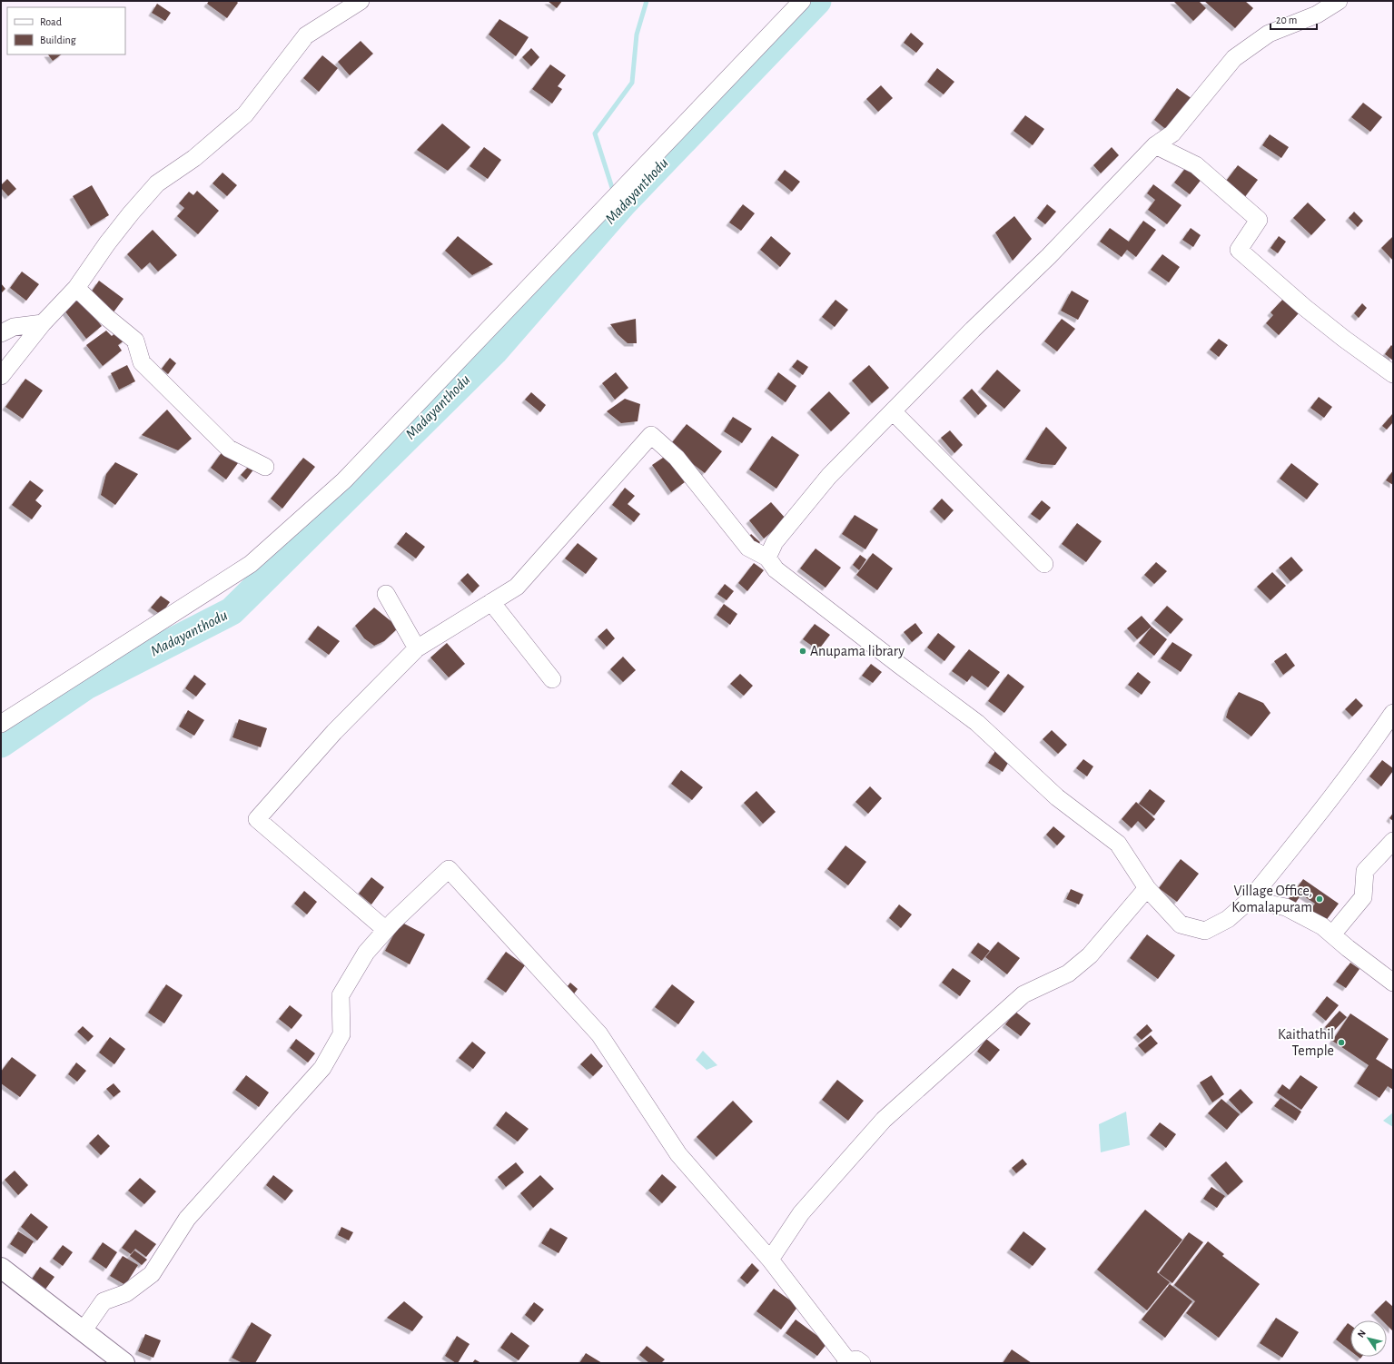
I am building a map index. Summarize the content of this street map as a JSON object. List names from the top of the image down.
{
  "water": ["Madayanthodu"],
  "places": ["Anupama library", "Village Office, Komalapuram", "Kaithathil Temple"],
  "legend": ["Road", "Building"],
  "scale_bar": "20 m",
  "north": "top left"
}
